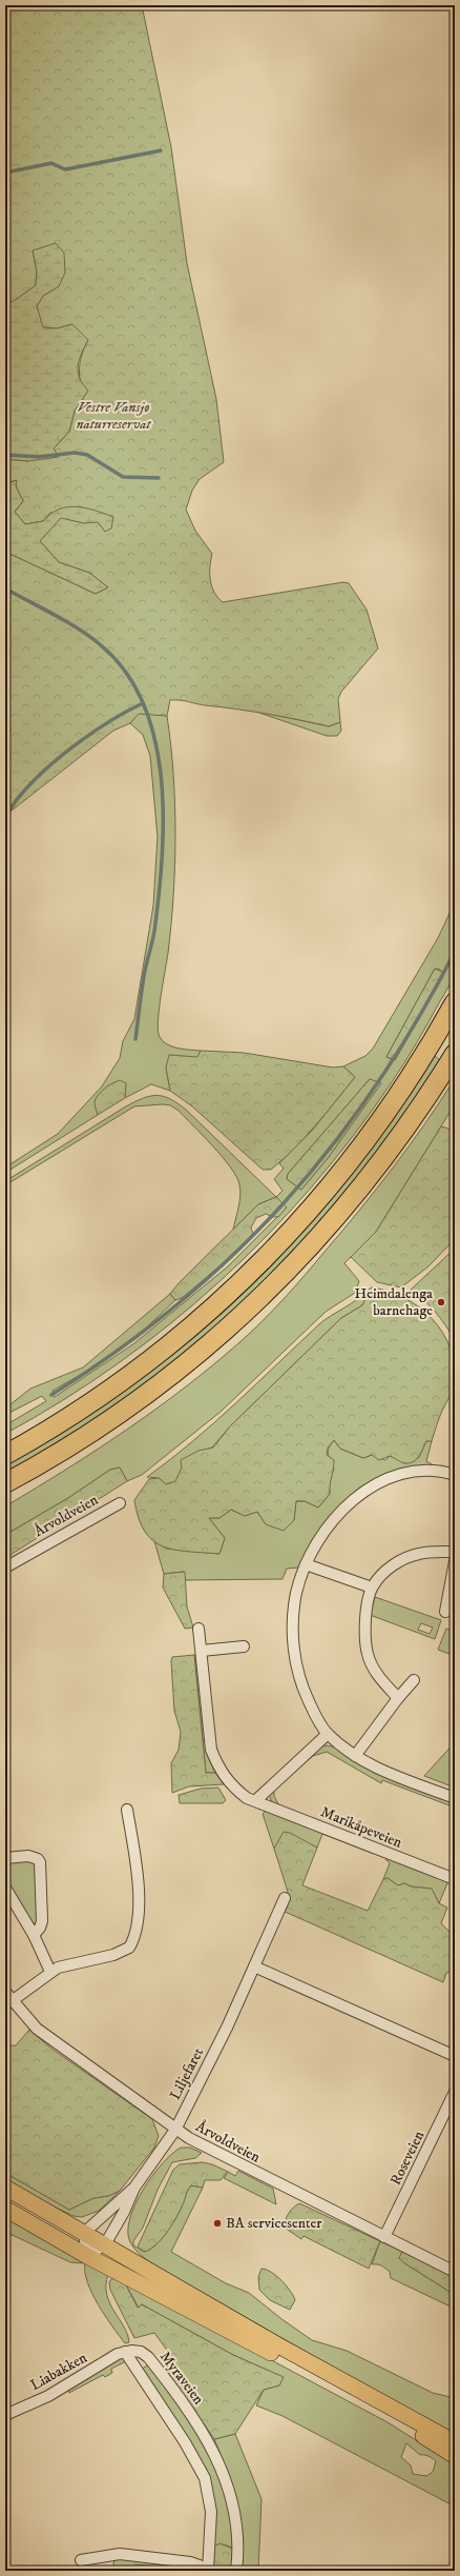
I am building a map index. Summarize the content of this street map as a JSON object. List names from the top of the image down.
{
  "streets": {
    "street": [
      "Årvoldveien",
      "Marikåpeveien",
      "Liljefaret",
      "Roseveien",
      "Liabakken",
      "Myraveien"
    ]
  },
  "crossings": [
    ["Årvoldveien", "Liljefaret"],
    ["Årvoldveien", "Roseveien"],
    ["Liabakken", "Myraveien"]
  ],
  "parks": ["Vestre Vansjø naturreservat"],
  "places": ["Heimdalenga barnehage", "BA servicesenter"]
}
